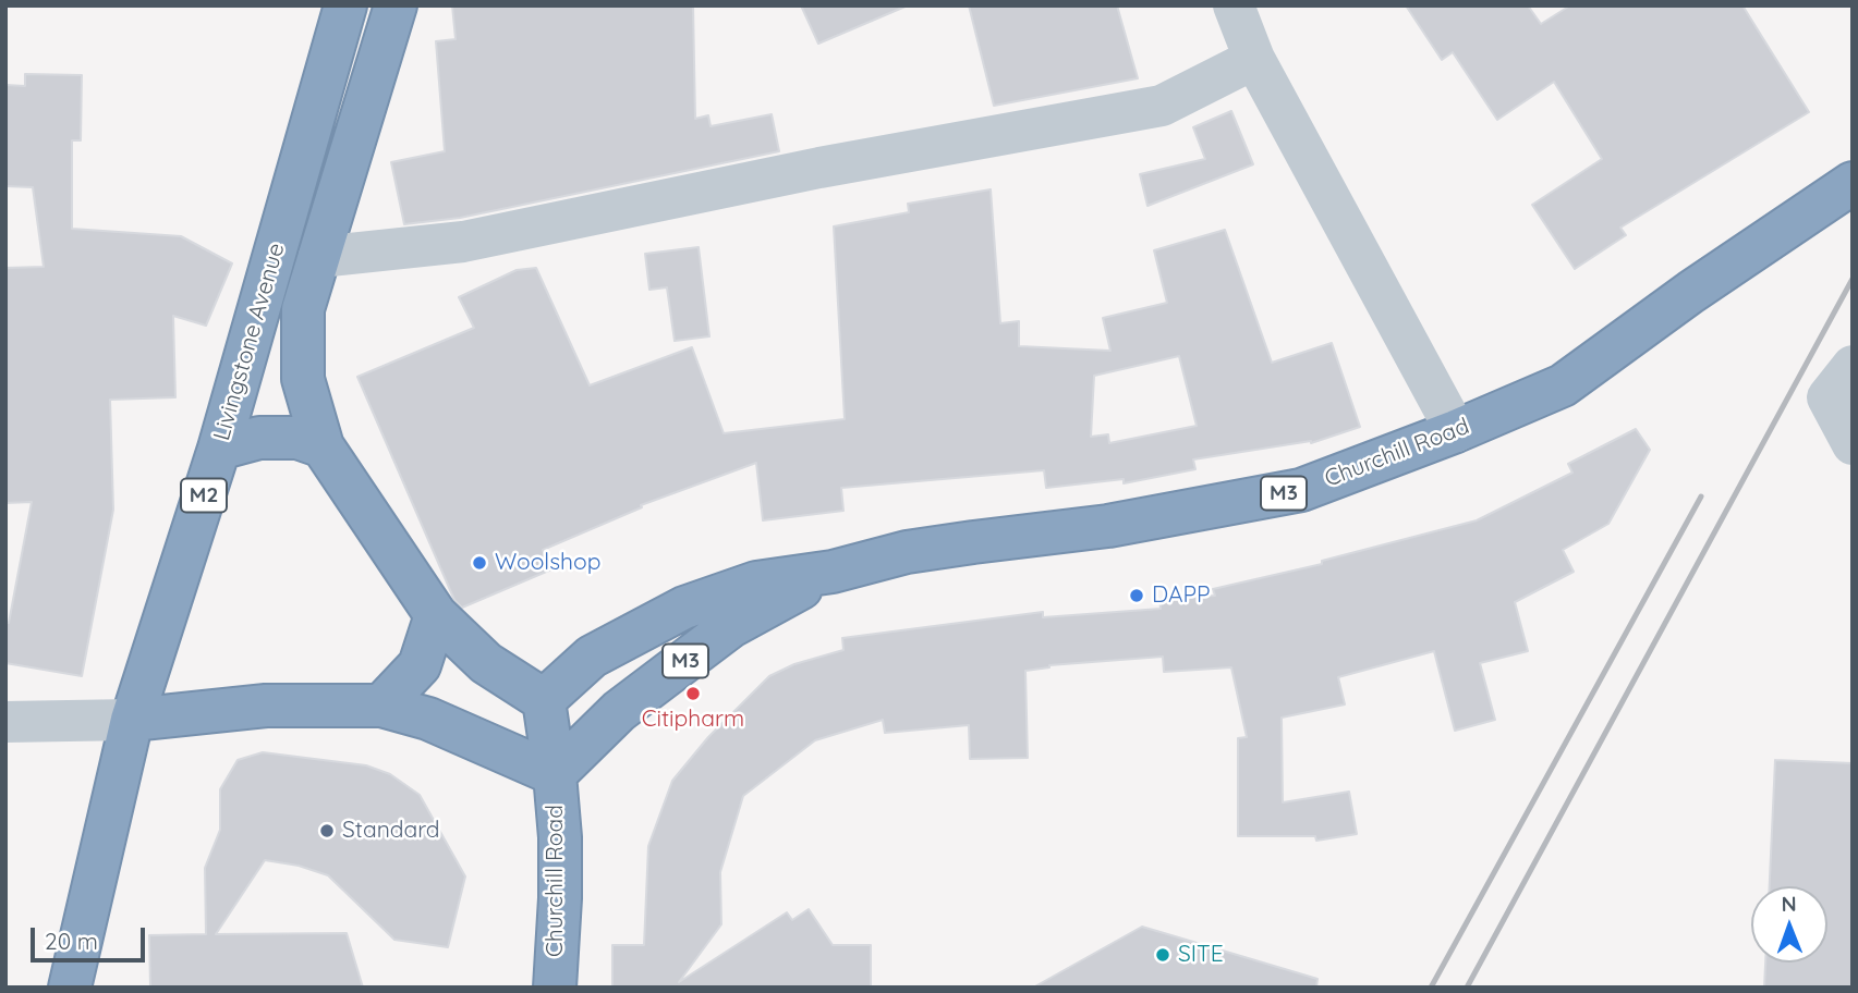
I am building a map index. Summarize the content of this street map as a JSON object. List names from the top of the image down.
{
  "streets": {
    "highway": [
      "Livingstone Avenue",
      "Churchill Road",
      "M3",
      "M2"
    ]
  },
  "crossings": [
    ["Livingstone Avenue", "Churchill Road"],
    ["Livingstone Avenue", "M3"],
    ["Churchill Road", "M3"]
  ],
  "places": [
    "Woolshop",
    "DAPP",
    "Citipharm",
    "Standard",
    "SITE"
  ],
  "scale_bar": "20 m",
  "north": "top"
}
